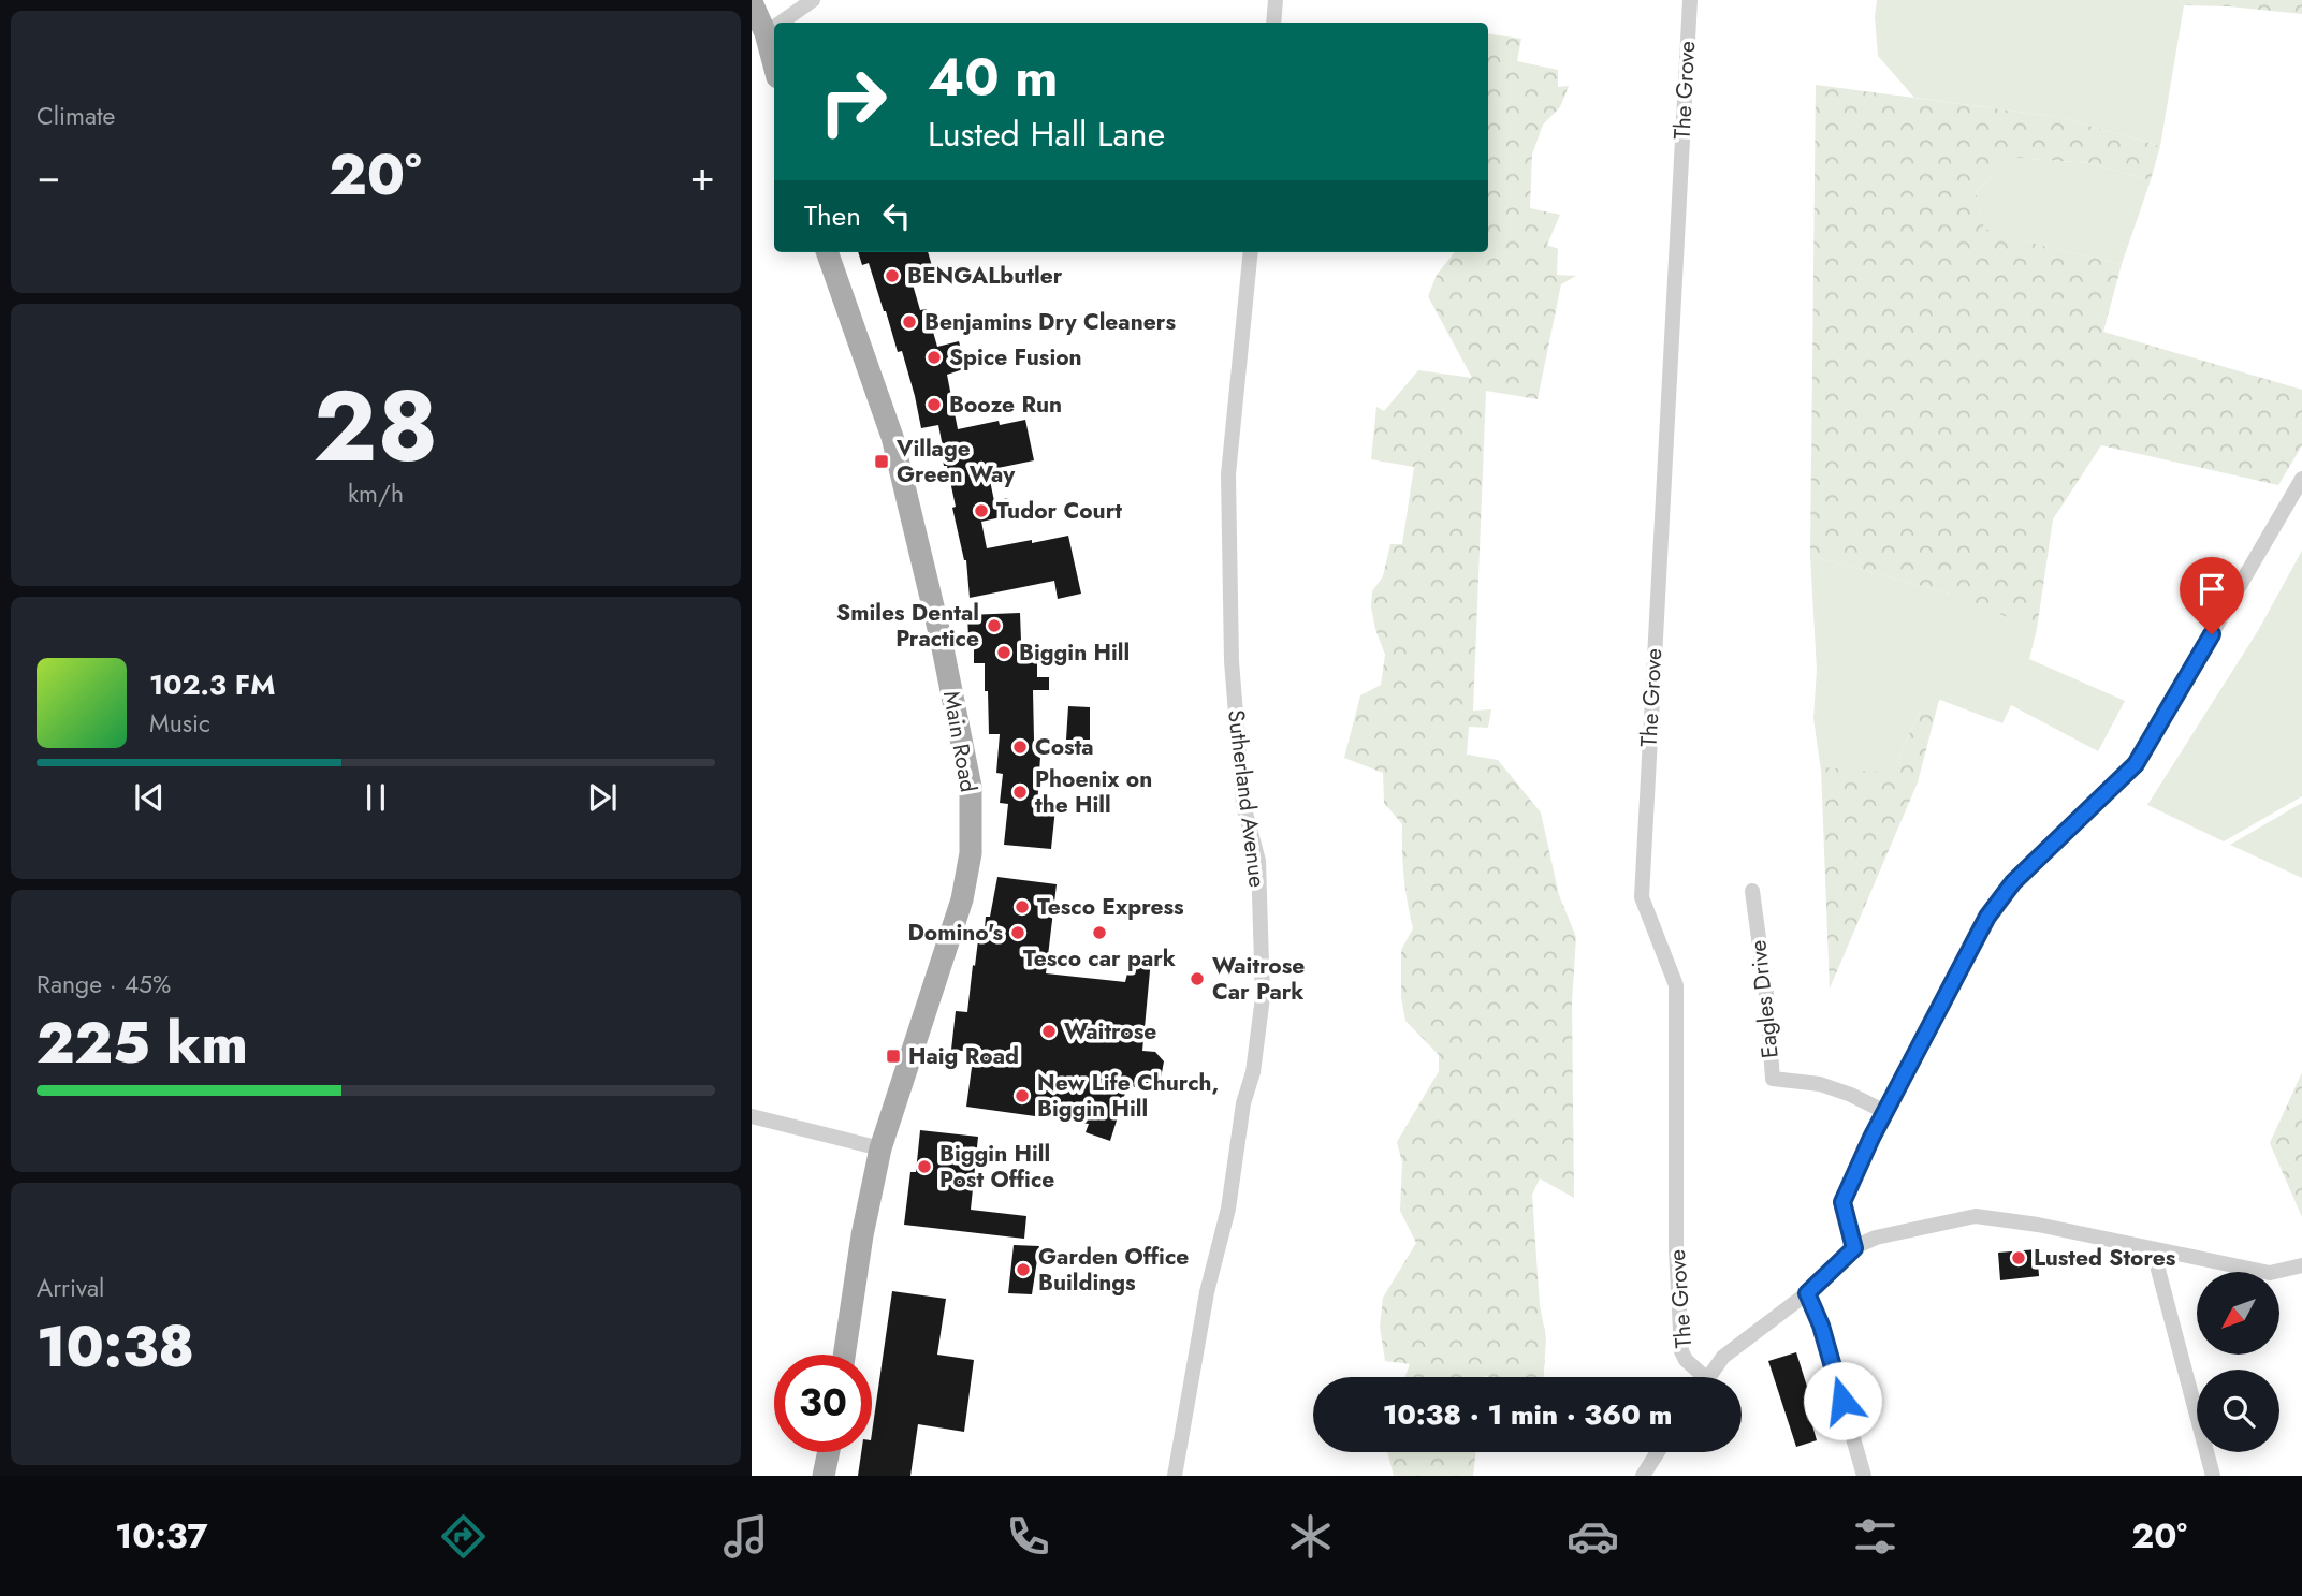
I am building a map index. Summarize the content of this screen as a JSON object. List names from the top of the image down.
{
  "streets": {
    "main road": ["Main Road"],
    "street": ["The Grove", "Sutherland Avenue", "Eagles Drive"]
  },
  "places": {
    "other": [
      "BENGALbutler",
      "Benjamins Dry Cleaners",
      "Spice Fusion",
      "Booze Run",
      "Tudor Court",
      "Smiles Dental Practice",
      "Biggin Hill",
      "Costa",
      "Phoenix on the Hill",
      "Tesco Express",
      "Domino's",
      "Tesco car park",
      "Waitrose Car Park",
      "Waitrose",
      "New Life Church, Biggin Hill",
      "Biggin Hill Post Office",
      "Lusted Stores",
      "Garden Office Buildings"
    ],
    "transit": ["Village Green Way", "Haig Road"]
  },
  "north": "bottom left",
  "page": {
    "tile": [
      "Climate",
      ["28", "km/h"],
      ["Range · 45%", "225 km"],
      ["Arrival", "10:38"]
    ],
    "turn": ["40 m", "Lusted Hall Lane"],
    "heat": ["−", "20°", "+"],
    "then": "Then",
    "song": ["102.3 FM", "Music"],
    "limit": "30",
    "trip": "10:38 · 1 min · 360 m",
    "tabs": ["10:37", "20°"]
  }
}
